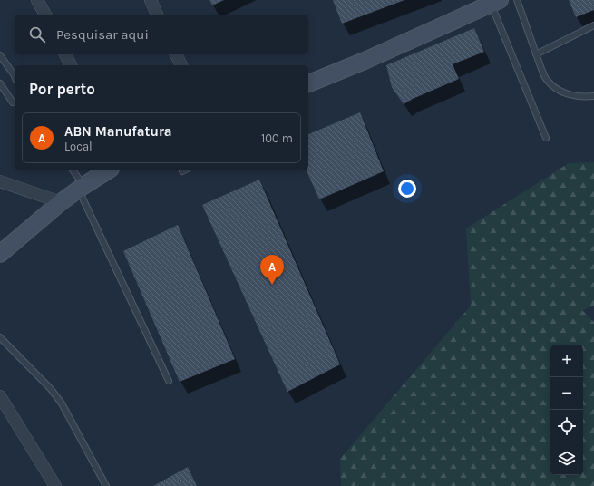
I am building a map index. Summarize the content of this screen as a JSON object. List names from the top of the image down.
{
  "page": {
    "search": "Pesquisar aqui",
    "heading": "Por perto",
    "list": [
      {
        "mark": "A",
        "name": "ABN Manufatura",
        "note": "Local",
        "value": "100 m"
      }
    ],
    "pins": "A",
    "map_buttons": ["+", "−"]
  }
}
